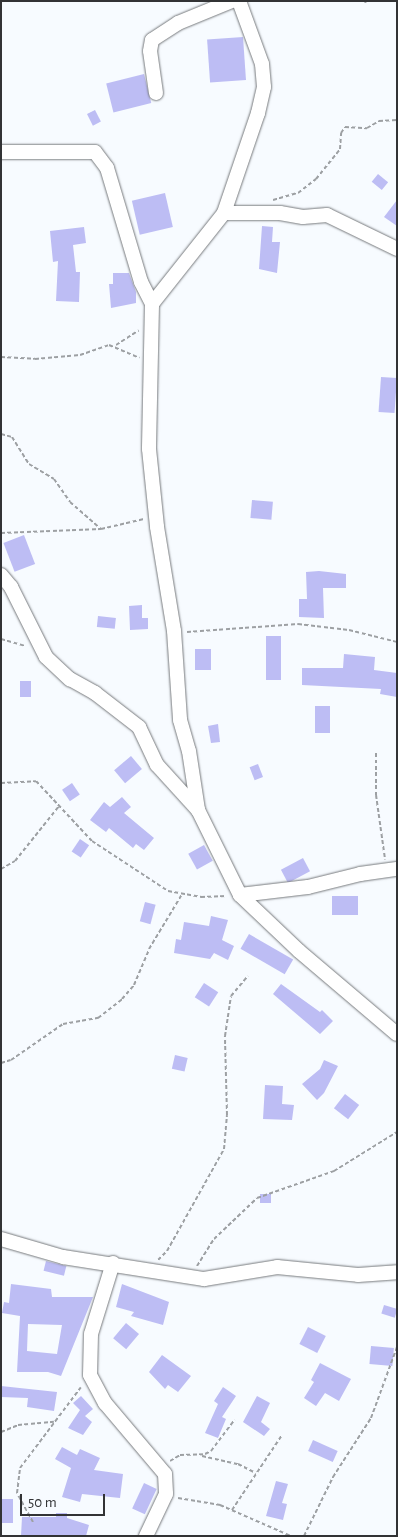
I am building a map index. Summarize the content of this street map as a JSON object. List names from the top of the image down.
{
  "scale_bar": "50 m"
}
